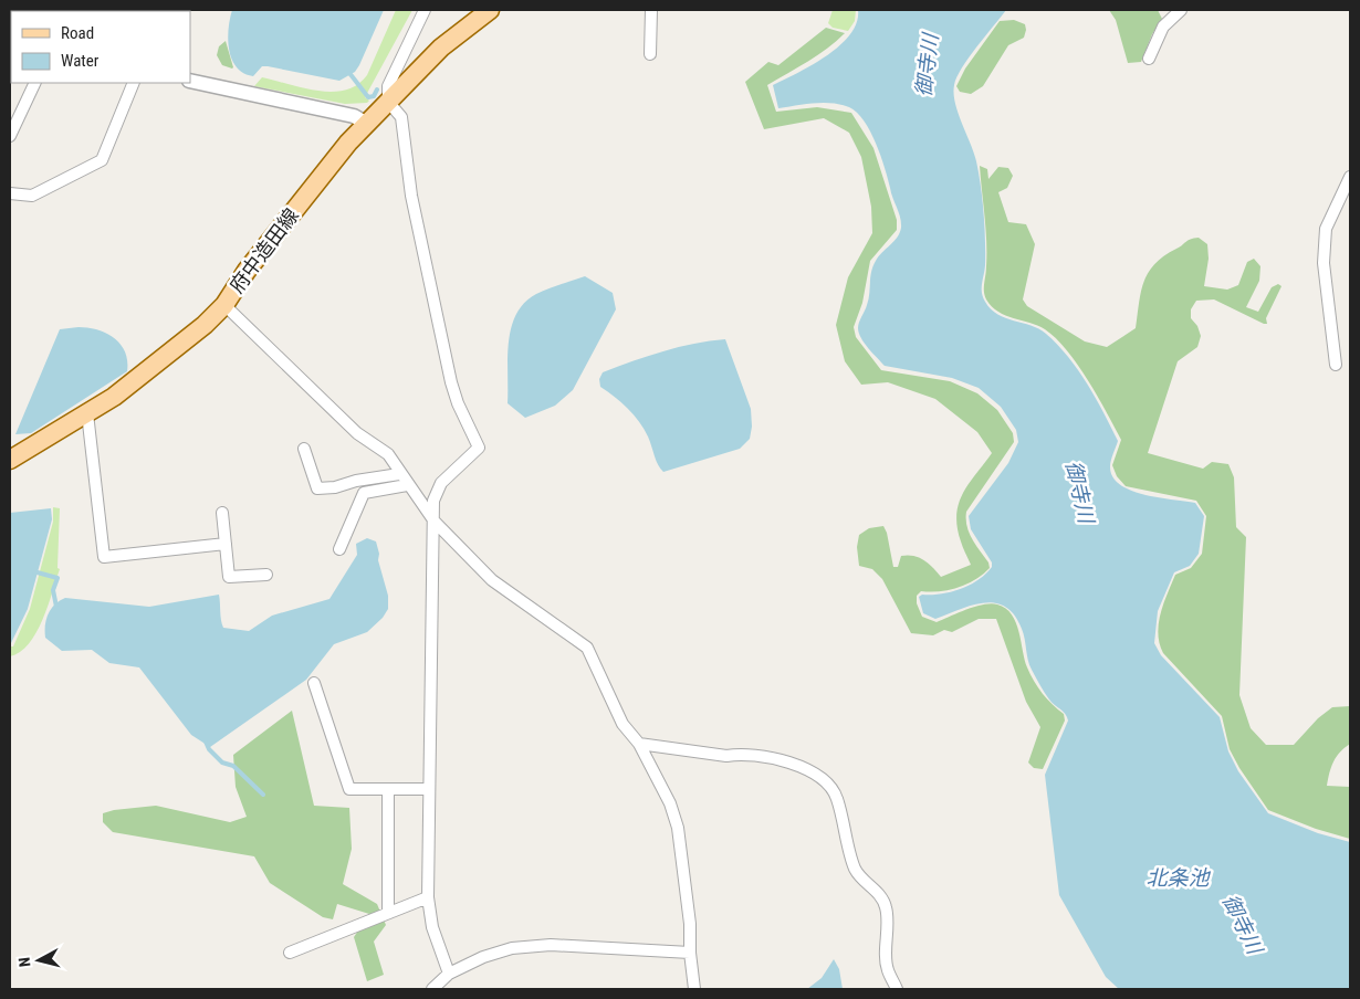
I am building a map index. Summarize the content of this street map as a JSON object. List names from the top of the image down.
{
  "streets": {
    "main road": ["府中造田線"]
  },
  "water": ["御寺川", "北条池"],
  "legend": ["Road", "Water"],
  "north": "left"
}
